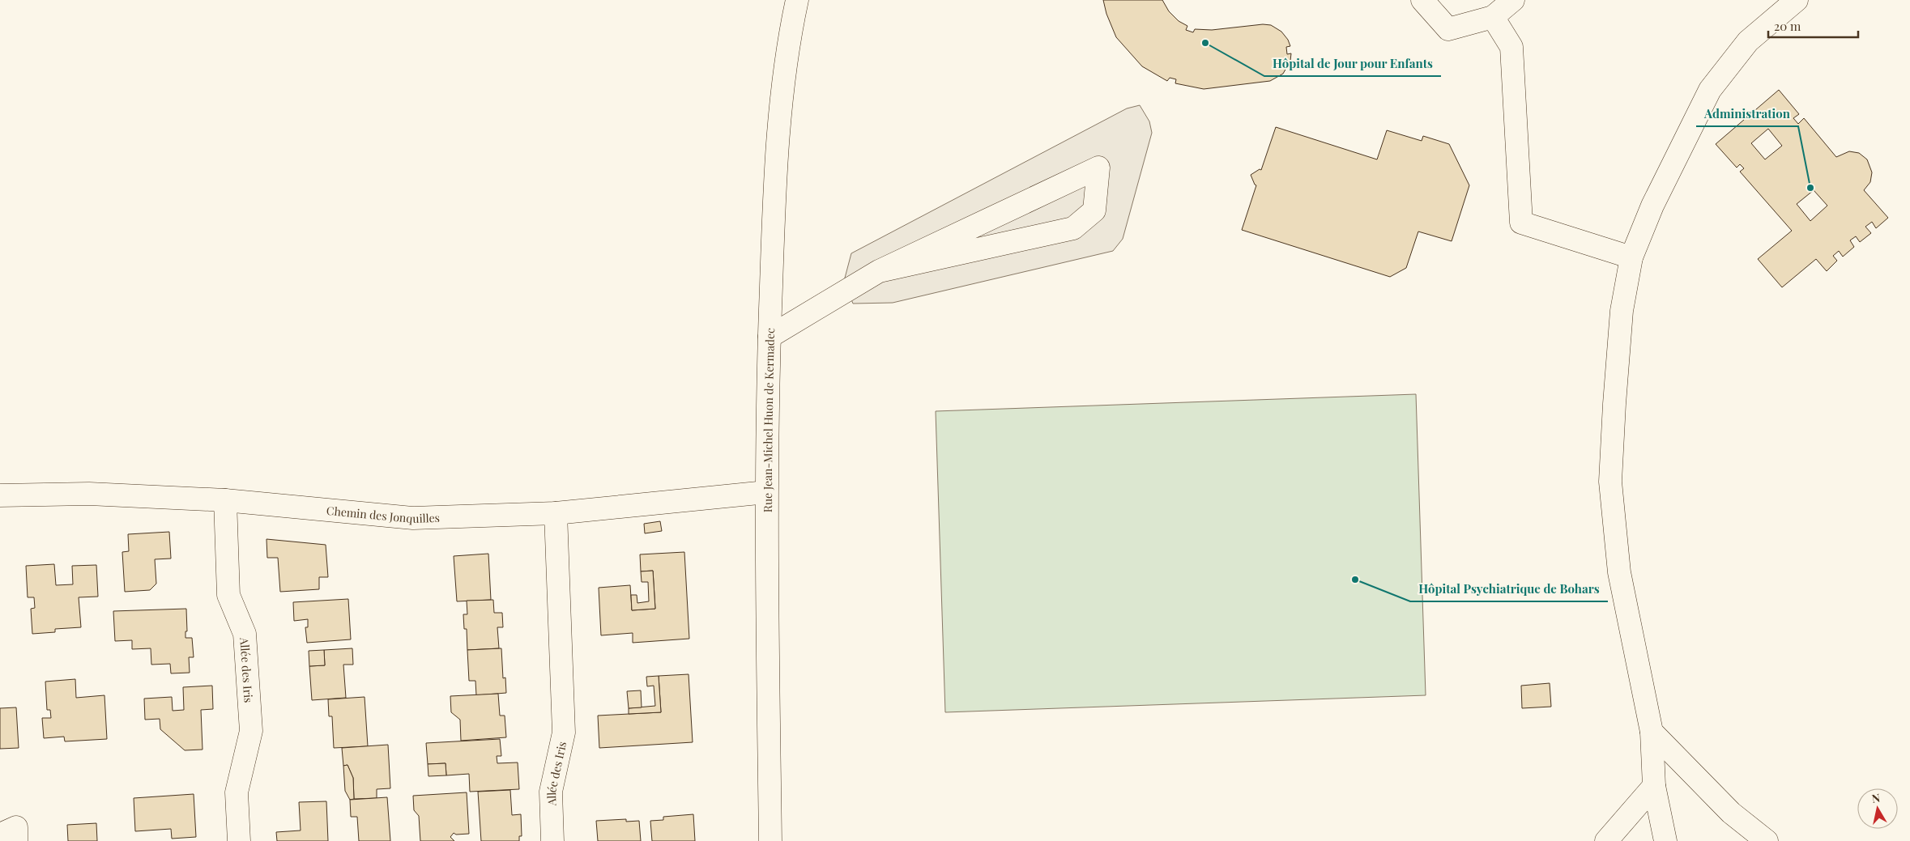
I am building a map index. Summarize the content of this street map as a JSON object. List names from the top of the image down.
{
  "streets": {
    "street": ["Rue Jean-Michel Huon de Kermadec", "Chemin des Jonquilles", "Allée des Iris"]
  },
  "crossings": [
    ["Rue Jean-Michel Huon de Kermadec", "Chemin des Jonquilles"],
    ["Chemin des Jonquilles", "Allée des Iris"]
  ],
  "places": ["Hôpital de Jour pour Enfants", "Administration", "Hôpital Psychiatrique de Bohars"],
  "scale_bar": "20 m",
  "north": "top"
}
